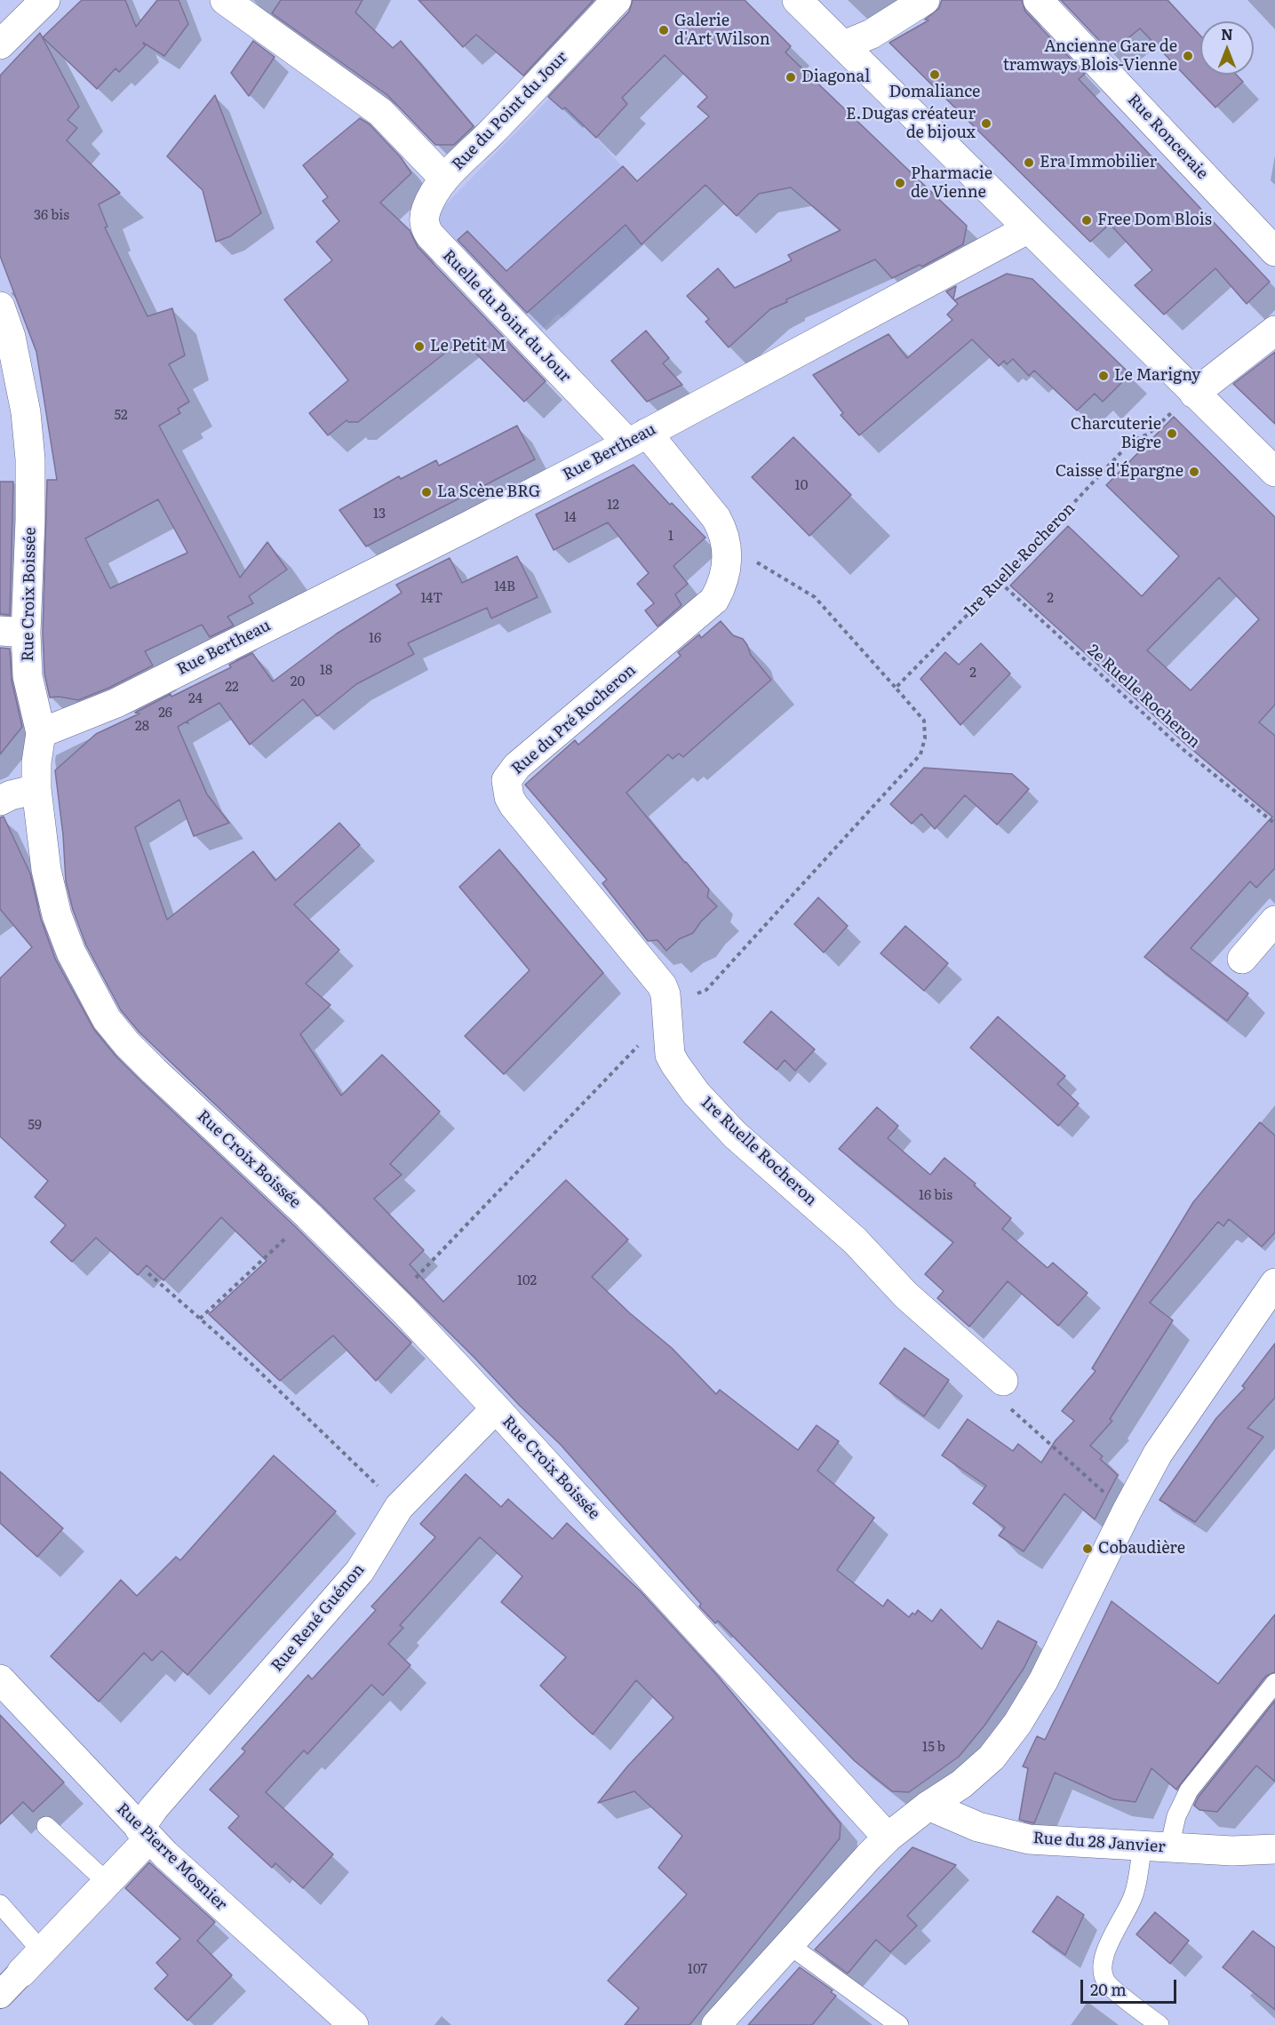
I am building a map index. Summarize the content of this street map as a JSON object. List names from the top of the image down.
{
  "streets": {
    "street": [
      "Rue du Point du Jour",
      "Rue Ronceraie",
      "Ruelle du Point du Jour",
      "Rue Bertheau",
      "1re Ruelle Rocheron",
      "Rue Croix Boissée",
      "Rue du Pré Rocheron",
      "Rue René Guénon",
      "Rue du 28 Janvier",
      "Rue Pierre Mosnier"
    ],
    "path": ["2e Ruelle Rocheron"]
  },
  "crossings": [
    ["Rue du Point du Jour", "Ruelle du Point du Jour"],
    ["Ruelle du Point du Jour", "Rue Bertheau"],
    ["Ruelle du Point du Jour", "Rue du Pré Rocheron"],
    ["Rue Bertheau", "Rue Croix Boissée"],
    ["Rue Bertheau", "Rue du Pré Rocheron"],
    ["1re Ruelle Rocheron", "2e Ruelle Rocheron"],
    ["1re Ruelle Rocheron", "Rue du Pré Rocheron"],
    ["Rue Croix Boissée", "Rue René Guénon"],
    ["Rue René Guénon", "Rue Pierre Mosnier"]
  ],
  "places": [
    "Galerie d'Art Wilson",
    "Ancienne Gare de tramways Blois-Vienne",
    "Domaliance",
    "Diagonal",
    "E.Dugas créateur de bijoux",
    "Era Immobilier",
    "Pharmacie de Vienne",
    "Free Dom Blois",
    "Le Petit M",
    "Le Marigny",
    "Charcuterie Bigre",
    "Caisse d'Épargne",
    "La Scène BRG",
    "Cobaudière"
  ],
  "house_numbers": [
    "36 bis",
    "52",
    "10",
    "12",
    "13",
    "14",
    "1",
    "14B",
    "14T",
    "2",
    "16",
    "18",
    "2",
    "20",
    "22",
    "24",
    "26",
    "28",
    "59",
    "16 bis",
    "102",
    "15 b",
    "107"
  ],
  "scale_bar": "20 m",
  "north": "top"
}
